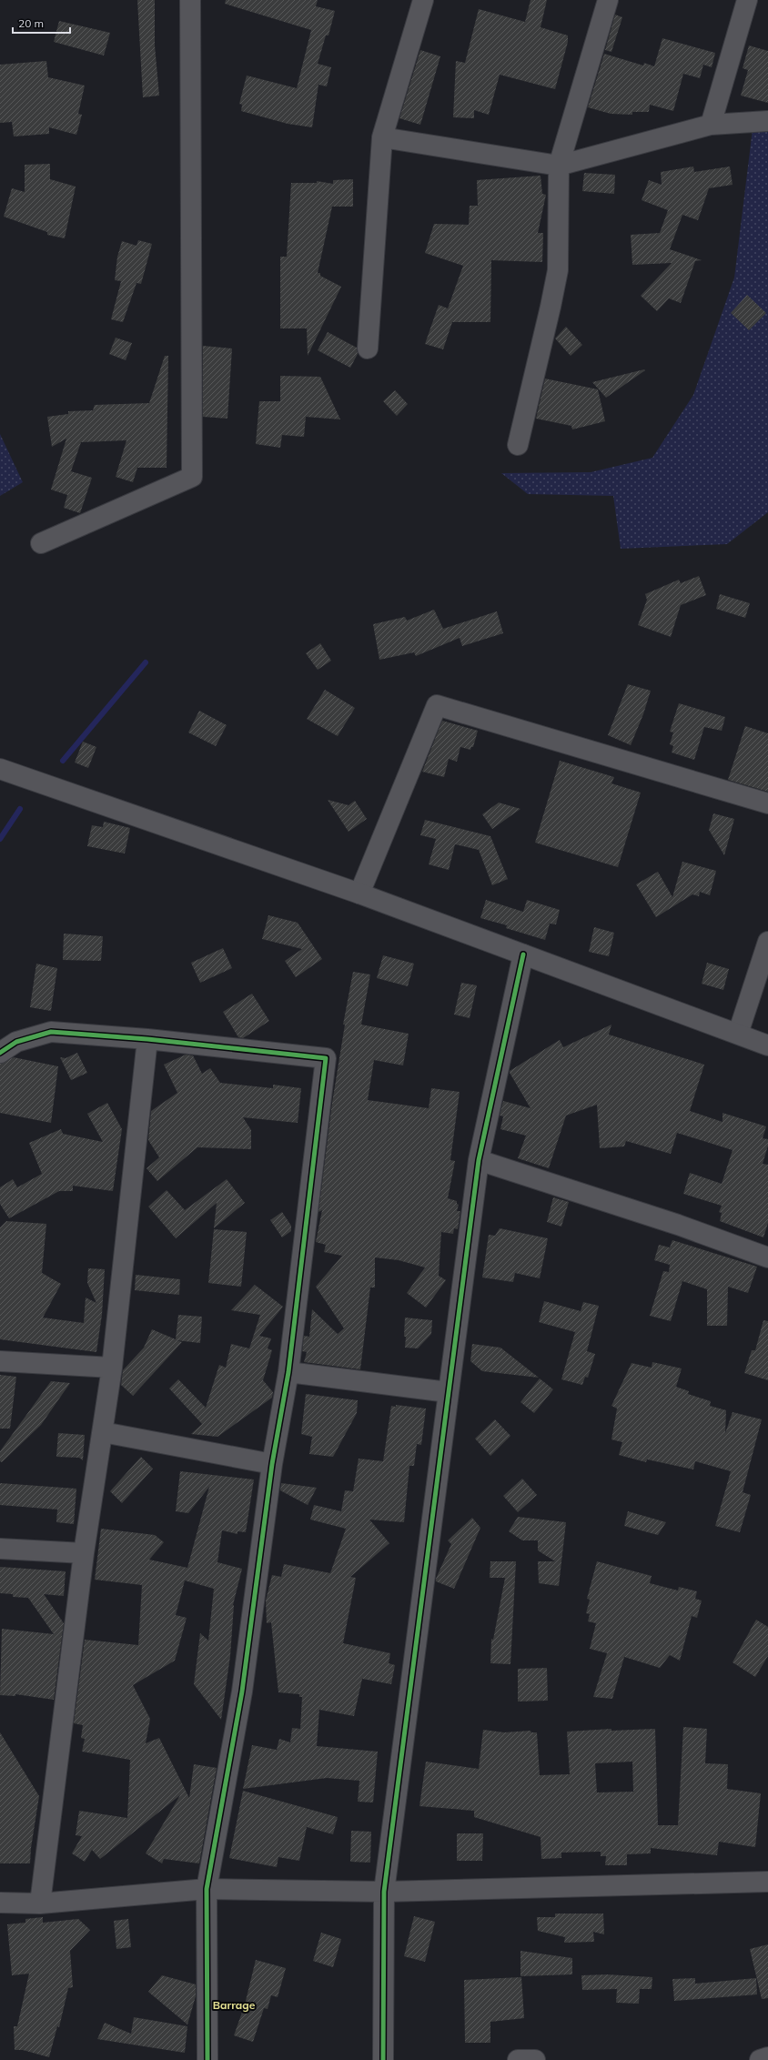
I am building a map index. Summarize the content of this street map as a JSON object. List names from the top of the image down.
{
  "districts": ["Barrage"],
  "scale_bar": "20 m"
}
